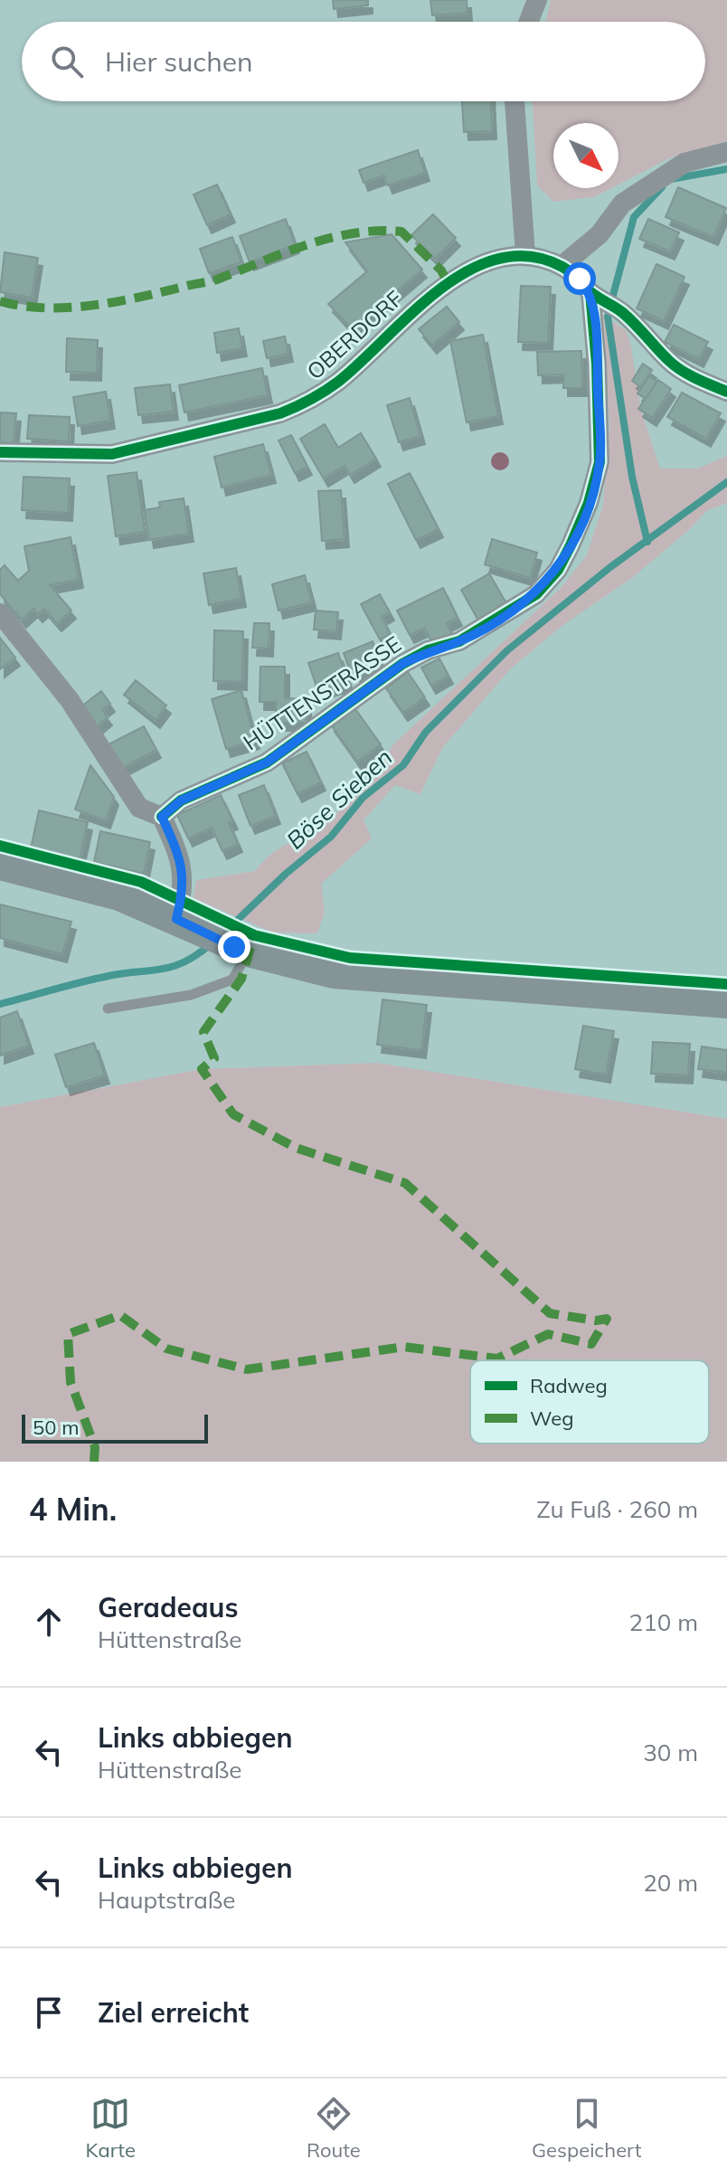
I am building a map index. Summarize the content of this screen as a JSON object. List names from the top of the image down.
{
  "streets": {
    "street": ["OBERDORF", "HÜTTENSTRASSE"]
  },
  "water": ["Böse Sieben"],
  "legend": ["Radweg", "Weg"],
  "scale_bar": "50 m",
  "north": "bottom right",
  "page": {
    "search": "Hier suchen",
    "scale": "50 m",
    "heading": ["4 Min.", "Zu Fuß · 260 m"],
    "list": [
      ["Geradeaus", "Hüttenstraße", "210 m"],
      ["Links abbiegen", "Hüttenstraße", "30 m"],
      ["Links abbiegen", "Hauptstraße", "20 m"],
      "Ziel erreicht"
    ],
    "nav": ["Karte", "Route", "Gespeichert"]
  }
}
